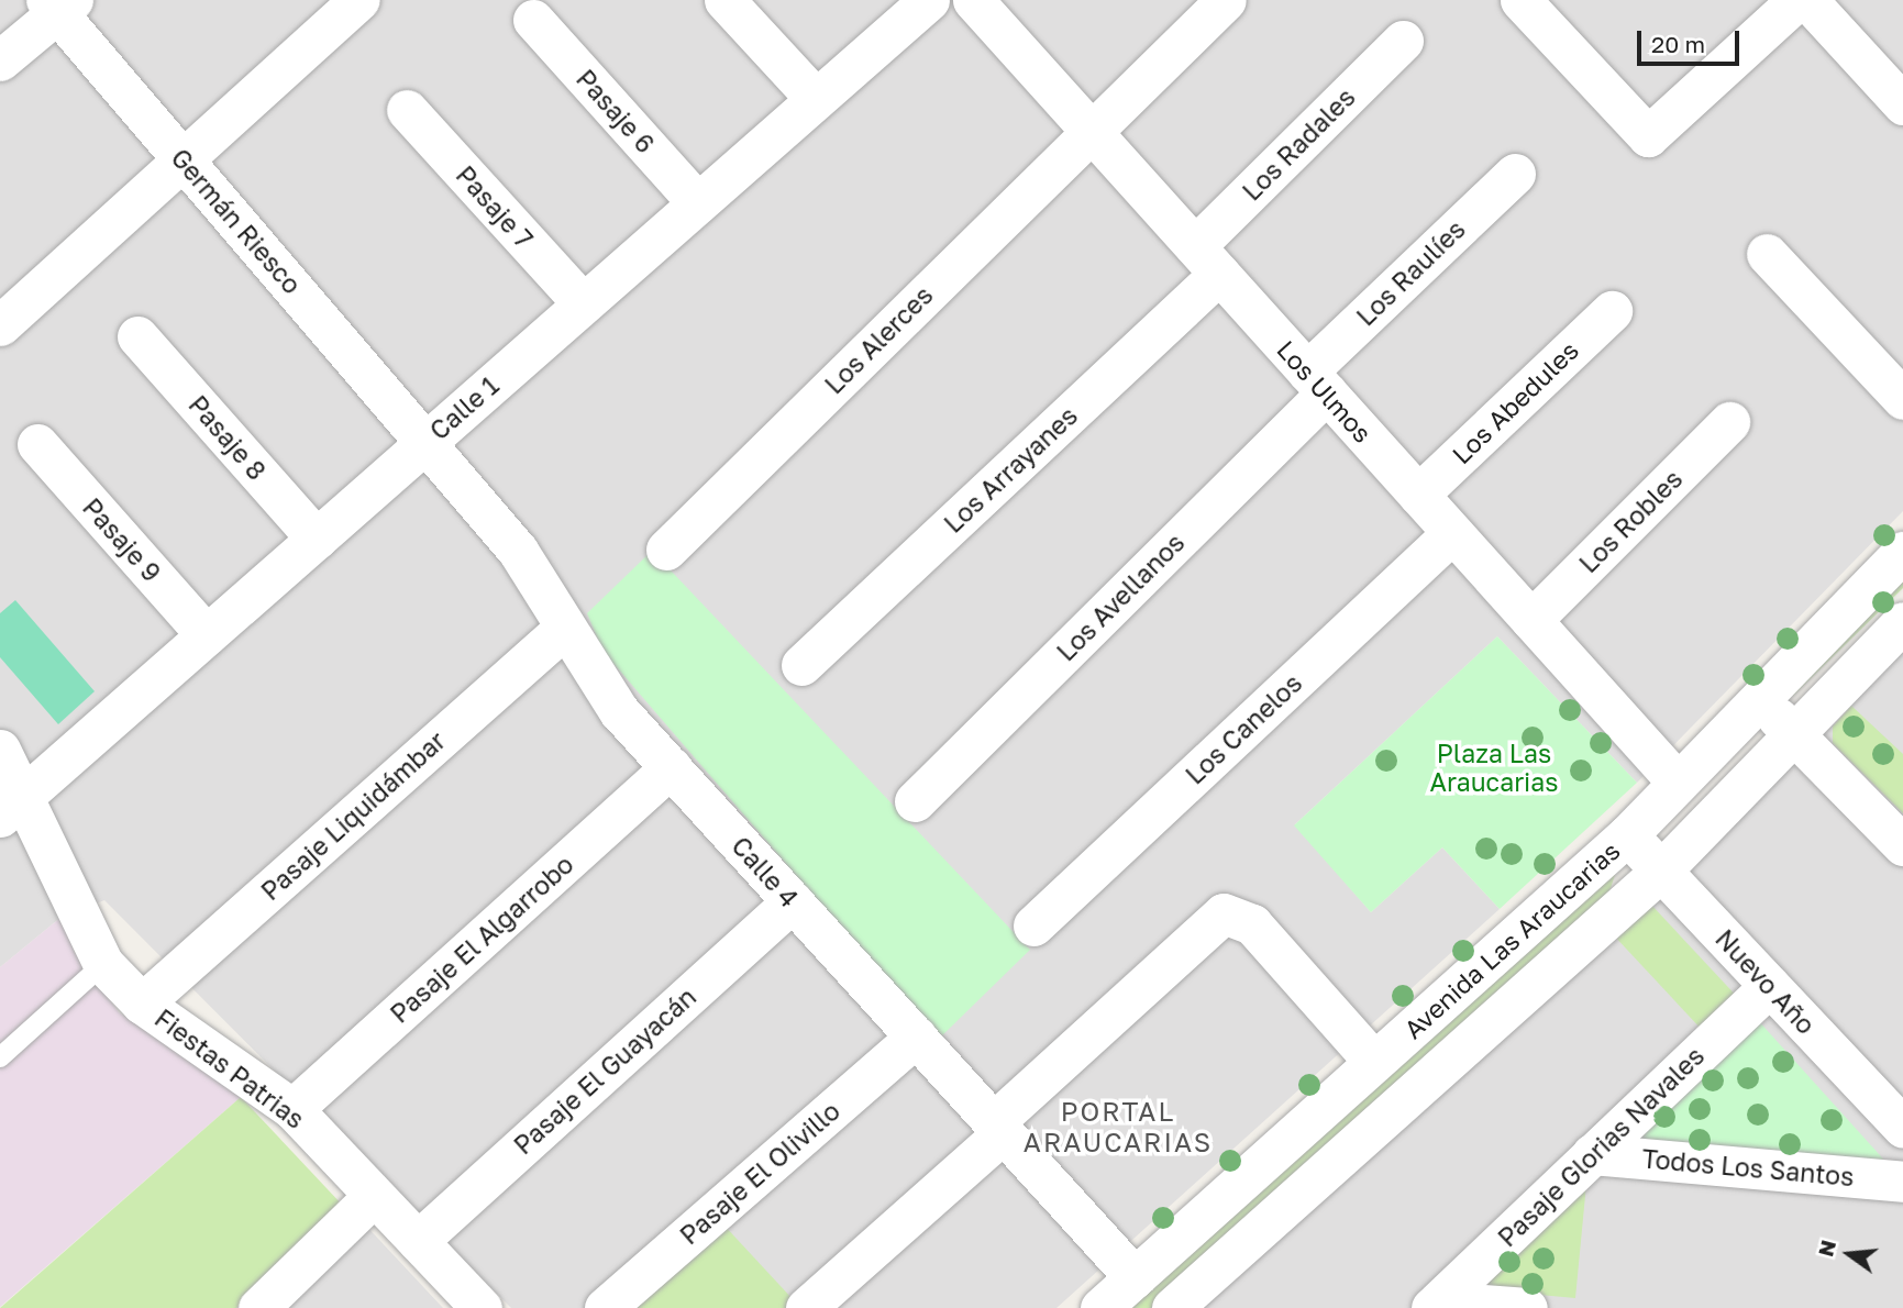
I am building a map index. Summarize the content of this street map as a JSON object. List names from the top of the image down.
{
  "streets": {
    "street": [
      "Pasaje 6",
      "Los Radales",
      "Pasaje 7",
      "Germán Riesco",
      "Los Raulíes",
      "Los Alerces",
      "Los Ulmos",
      "Los Abedules",
      "Calle 1",
      "Pasaje 8",
      "Los Arrayanes",
      "Los Robles",
      "Pasaje 9",
      "Los Avellanos",
      "Los Canelos",
      "Pasaje Liquidámbar",
      "Calle 4",
      "Pasaje El Algarrobo",
      "Avenida Las Araucarias",
      "Nuevo Año",
      "Fiestas Patrias",
      "Pasaje El Guayacán",
      "Pasaje Glorias Navales",
      "Todos Los Santos",
      "Pasaje El Olivillo"
    ]
  },
  "crossings": [
    ["Pasaje 6", "Calle 1"],
    ["Los Radales", "Los Ulmos"],
    ["Los Radales", "Los Arrayanes"],
    ["Pasaje 7", "Calle 1"],
    ["Germán Riesco", "Calle 1"],
    ["Germán Riesco", "Calle 4"],
    ["Los Raulíes", "Los Ulmos"],
    ["Los Raulíes", "Los Avellanos"],
    ["Los Alerces", "Los Ulmos"],
    ["Los Ulmos", "Los Abedules"],
    ["Los Ulmos", "Los Arrayanes"],
    ["Los Ulmos", "Los Robles"],
    ["Los Ulmos", "Los Avellanos"],
    ["Los Ulmos", "Los Canelos"],
    ["Los Ulmos", "Avenida Las Araucarias"],
    ["Calle 1", "Pasaje 8"],
    ["Calle 1", "Pasaje 9"],
    ["Calle 1", "Calle 4"],
    ["Calle 1", "Fiestas Patrias"],
    ["Pasaje Liquidámbar", "Calle 4"],
    ["Pasaje Liquidámbar", "Fiestas Patrias"],
    ["Calle 4", "Pasaje El Algarrobo"],
    ["Calle 4", "Avenida Las Araucarias"],
    ["Calle 4", "Pasaje El Guayacán"],
    ["Calle 4", "Pasaje El Olivillo"],
    ["Pasaje El Algarrobo", "Fiestas Patrias"],
    ["Avenida Las Araucarias", "Nuevo Año"],
    ["Nuevo Año", "Pasaje Glorias Navales"],
    ["Fiestas Patrias", "Pasaje El Guayacán"],
    ["Pasaje Glorias Navales", "Todos Los Santos"]
  ],
  "districts": ["PORTAL ARAUCARIAS"],
  "parks": ["Plaza Las Araucarias"],
  "scale_bar": "20 m",
  "north": "left"
}
